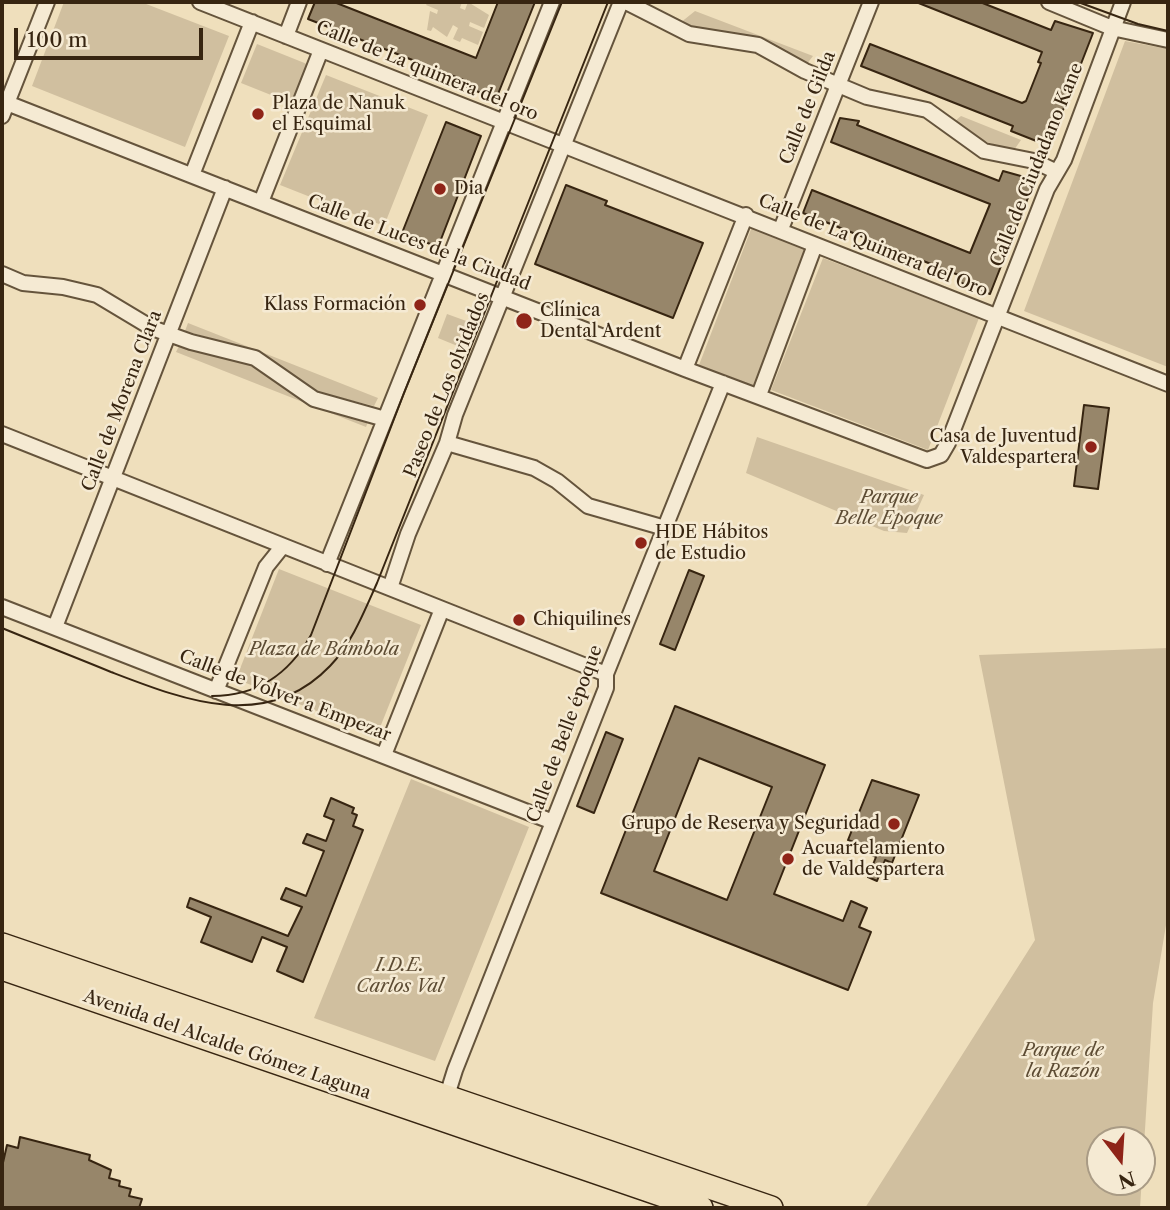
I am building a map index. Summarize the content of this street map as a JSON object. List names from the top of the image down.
{
  "streets": {
    "main road": ["Avenida del Alcalde Gómez Laguna"],
    "street": [
      "Calle de La quimera del oro",
      "Calle de Gilda",
      "Calle de Ciudadano Kane",
      "Calle de Luces de la Ciudad",
      "Calle de La Quimera del Oro",
      "Paseo de Los olvidados",
      "Calle de Morena Clara",
      "Calle de Volver a Empezar",
      "Calle de Belle époque"
    ]
  },
  "crossings": [
    ["Calle de La quimera del oro", "Calle de La Quimera del Oro"],
    ["Calle de La quimera del oro", "Paseo de Los olvidados"],
    ["Calle de Gilda", "Calle de La Quimera del Oro"],
    ["Calle de Ciudadano Kane", "Calle de Luces de la Ciudad"],
    ["Calle de Ciudadano Kane", "Calle de La Quimera del Oro"],
    ["Calle de Luces de la Ciudad", "Paseo de Los olvidados"],
    ["Calle de Luces de la Ciudad", "Calle de Morena Clara"],
    ["Calle de Luces de la Ciudad", "Calle de Belle époque"],
    ["Calle de La Quimera del Oro", "Paseo de Los olvidados"],
    ["Calle de Morena Clara", "Calle de Volver a Empezar"],
    ["Calle de Volver a Empezar", "Calle de Belle époque"],
    ["Calle de Belle époque", "Avenida del Alcalde Gómez Laguna"]
  ],
  "parks": [
    "Parque Belle Epoque",
    "Plaza de Bámbola",
    "I.D.E. Carlos Val",
    "Parque de la Razón"
  ],
  "places": [
    "Plaza de Nanuk el Esquimal",
    "Dia",
    "Klass Formación",
    "Clínica Dental Ardent",
    "Casa de Juventud Valdespartera",
    "HDE Hábitos de Estudio",
    "Chiquilines",
    "Grupo de Reserva y Seguridad",
    "Acuartelamiento de Valdespartera"
  ],
  "scale_bar": "100 m",
  "north": "bottom"
}
